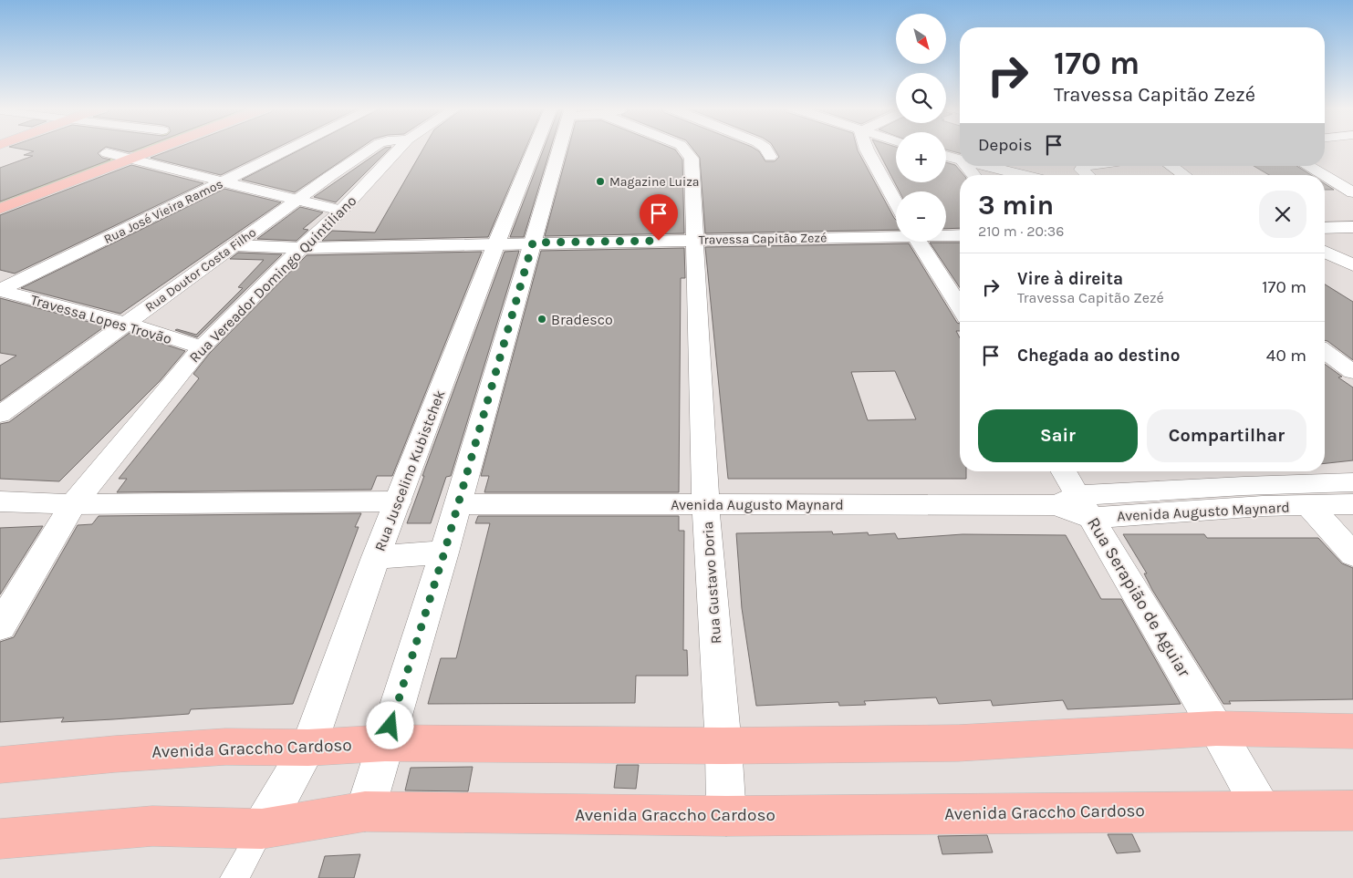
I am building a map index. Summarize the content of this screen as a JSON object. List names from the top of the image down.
{
  "streets": {
    "main road": ["Avenida Graccho Cardoso"],
    "street": [
      "Rua José Vieira Ramos",
      "Travessa Capitão Zezé",
      "Rua Doutor Costa Filho",
      "Rua Vereador Domingo Quintiliano",
      "Travessa Lopes Trovão",
      "Rua Juscelino Kubistchek",
      "Avenida Augusto Maynard",
      "Rua Gustavo Doria",
      "Rua Serapião de Aguiar"
    ]
  },
  "crossings": [
    ["Rua José Vieira Ramos", "Travessa Lopes Trovão"],
    ["Travessa Capitão Zezé", "Rua Juscelino Kubistchek"],
    ["Travessa Capitão Zezé", "Rua Gustavo Doria"],
    ["Rua Doutor Costa Filho", "Travessa Lopes Trovão"],
    ["Rua Vereador Domingo Quintiliano", "Travessa Lopes Trovão"],
    ["Rua Juscelino Kubistchek", "Avenida Graccho Cardoso"],
    ["Avenida Augusto Maynard", "Rua Gustavo Doria"],
    ["Avenida Augusto Maynard", "Rua Serapião de Aguiar"],
    ["Rua Gustavo Doria", "Avenida Graccho Cardoso"],
    ["Rua Serapião de Aguiar", "Avenida Graccho Cardoso"]
  ],
  "places": ["Magazine Luiza", "Bradesco"],
  "north": "bottom right",
  "page": {
    "map_buttons": ["+", "−"],
    "turn": ["170 m", "Travessa Capitão Zezé"],
    "then": "Depois",
    "heading": ["3 min", "210 m · 20:36"],
    "list": [
      {
        "name": "Vire à direita",
        "note": "Travessa Capitão Zezé",
        "value": "170 m"
      },
      {
        "name": "Chegada ao destino",
        "value": "40 m"
      }
    ],
    "buttons": ["Sair", "Compartilhar"]
  }
}
